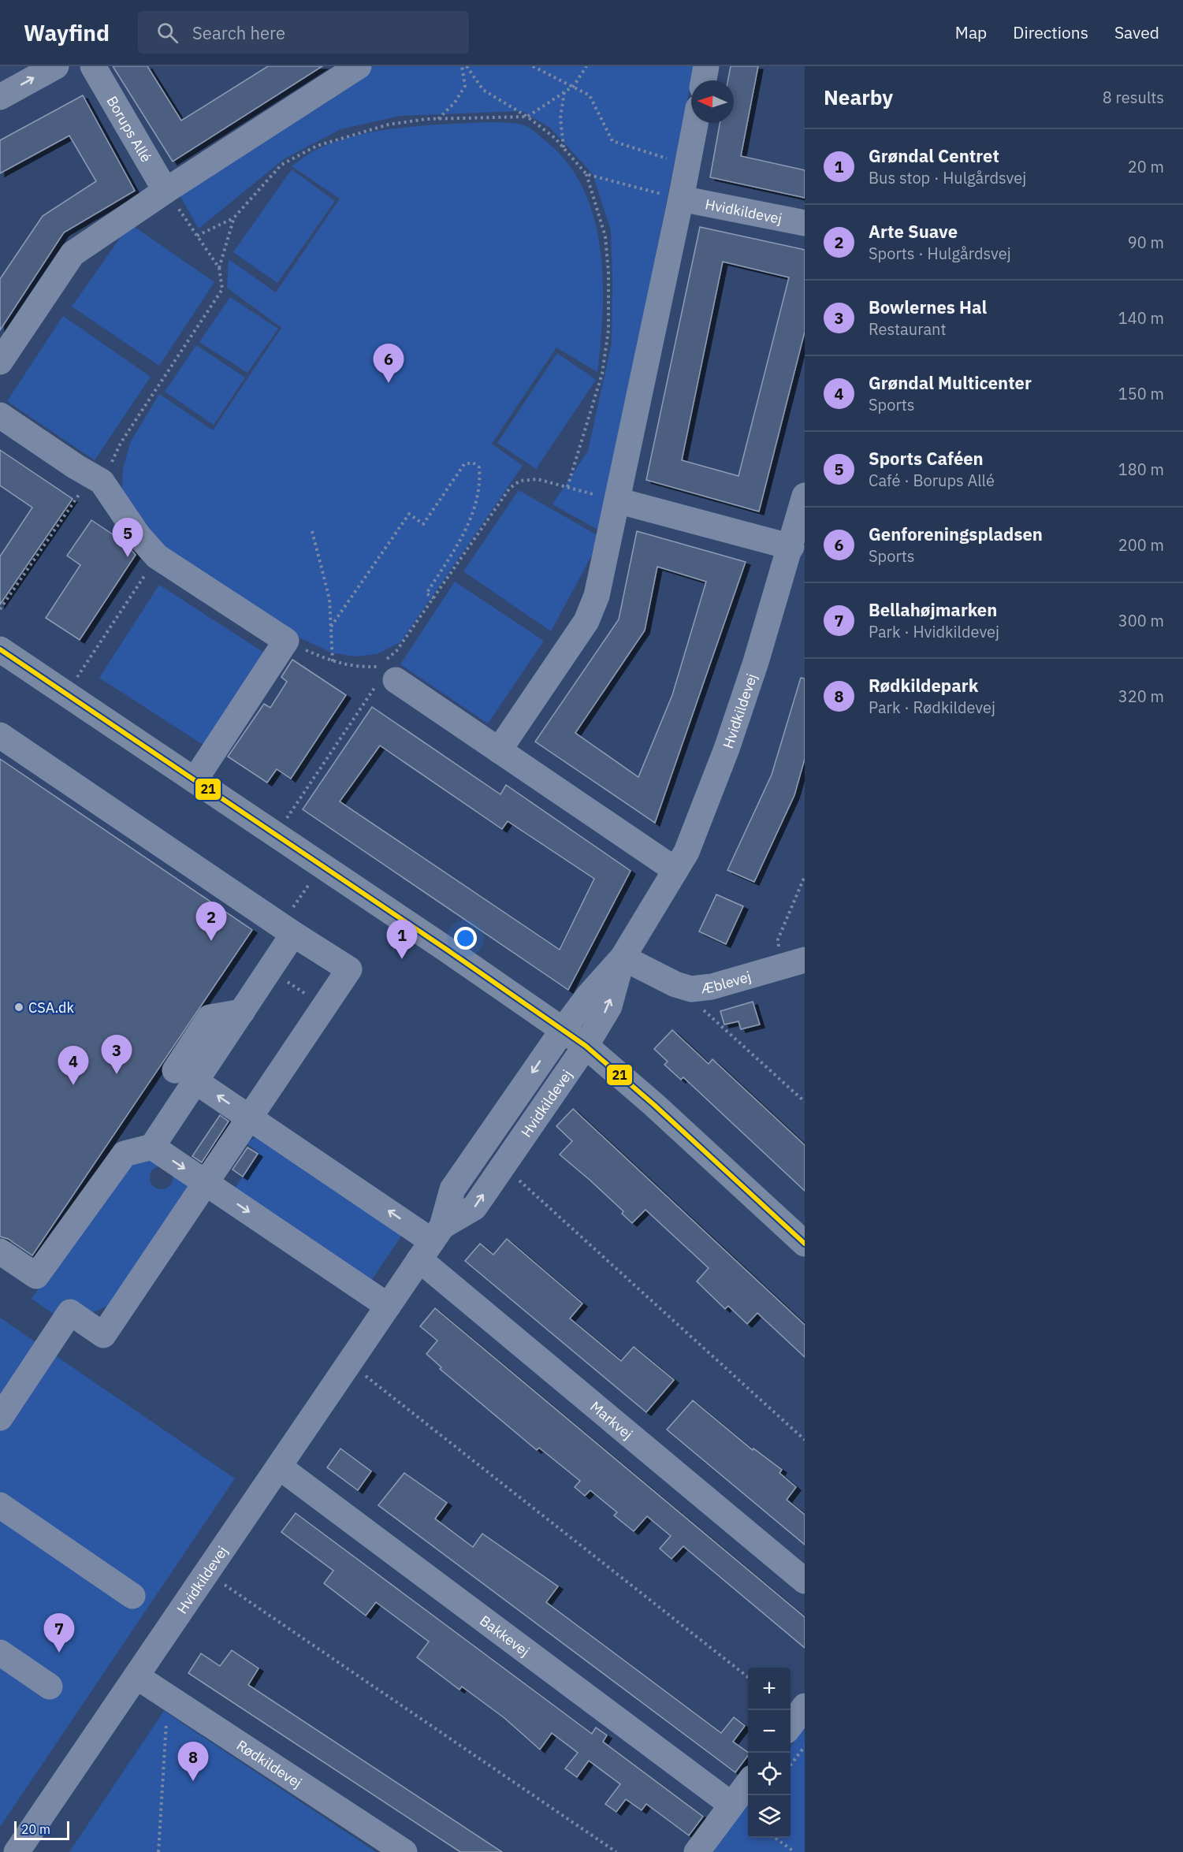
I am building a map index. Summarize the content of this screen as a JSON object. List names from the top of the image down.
{
  "streets": {
    "street": [
      "Borups Allé",
      "Hvidkildevej",
      "Æblevej",
      "Markvej",
      "Bakkevej",
      "Rødkildevej"
    ]
  },
  "crossings": [
    ["Hvidkildevej", "Æblevej"],
    ["Hvidkildevej", "Markvej"],
    ["Hvidkildevej", "Bakkevej"],
    ["Hvidkildevej", "Rødkildevej"]
  ],
  "places": ["CSA.dk"],
  "lines": ["transit line 21"],
  "scale_bar": "20 m",
  "north": "left",
  "page": {
    "header": "Wayfind",
    "search": "Search here",
    "nav": ["Map", "Directions", "Saved"],
    "heading": ["Nearby", "8 results"],
    "list": [
      {
        "mark": "1",
        "name": "Grøndal Centret",
        "note": "Bus stop · Hulgårdsvej",
        "value": "20 m"
      },
      {
        "mark": "2",
        "name": "Arte Suave",
        "note": "Sports · Hulgårdsvej",
        "value": "90 m"
      },
      {
        "mark": "3",
        "name": "Bowlernes Hal",
        "note": "Restaurant",
        "value": "140 m"
      },
      {
        "mark": "4",
        "name": "Grøndal Multicenter",
        "note": "Sports",
        "value": "150 m"
      },
      {
        "mark": "5",
        "name": "Sports Caféen",
        "note": "Café · Borups Allé",
        "value": "180 m"
      },
      {
        "mark": "6",
        "name": "Genforeningspladsen",
        "note": "Sports",
        "value": "200 m"
      },
      {
        "mark": "7",
        "name": "Bellahøjmarken",
        "note": "Park · Hvidkildevej",
        "value": "300 m"
      },
      {
        "mark": "8",
        "name": "Rødkildepark",
        "note": "Park · Rødkildevej",
        "value": "320 m"
      }
    ],
    "pins": [
      "6",
      "5",
      "2",
      "1",
      "3",
      "4",
      "7",
      "8"
    ],
    "map_buttons": ["+", "−"],
    "scale": "20 m"
  }
}
